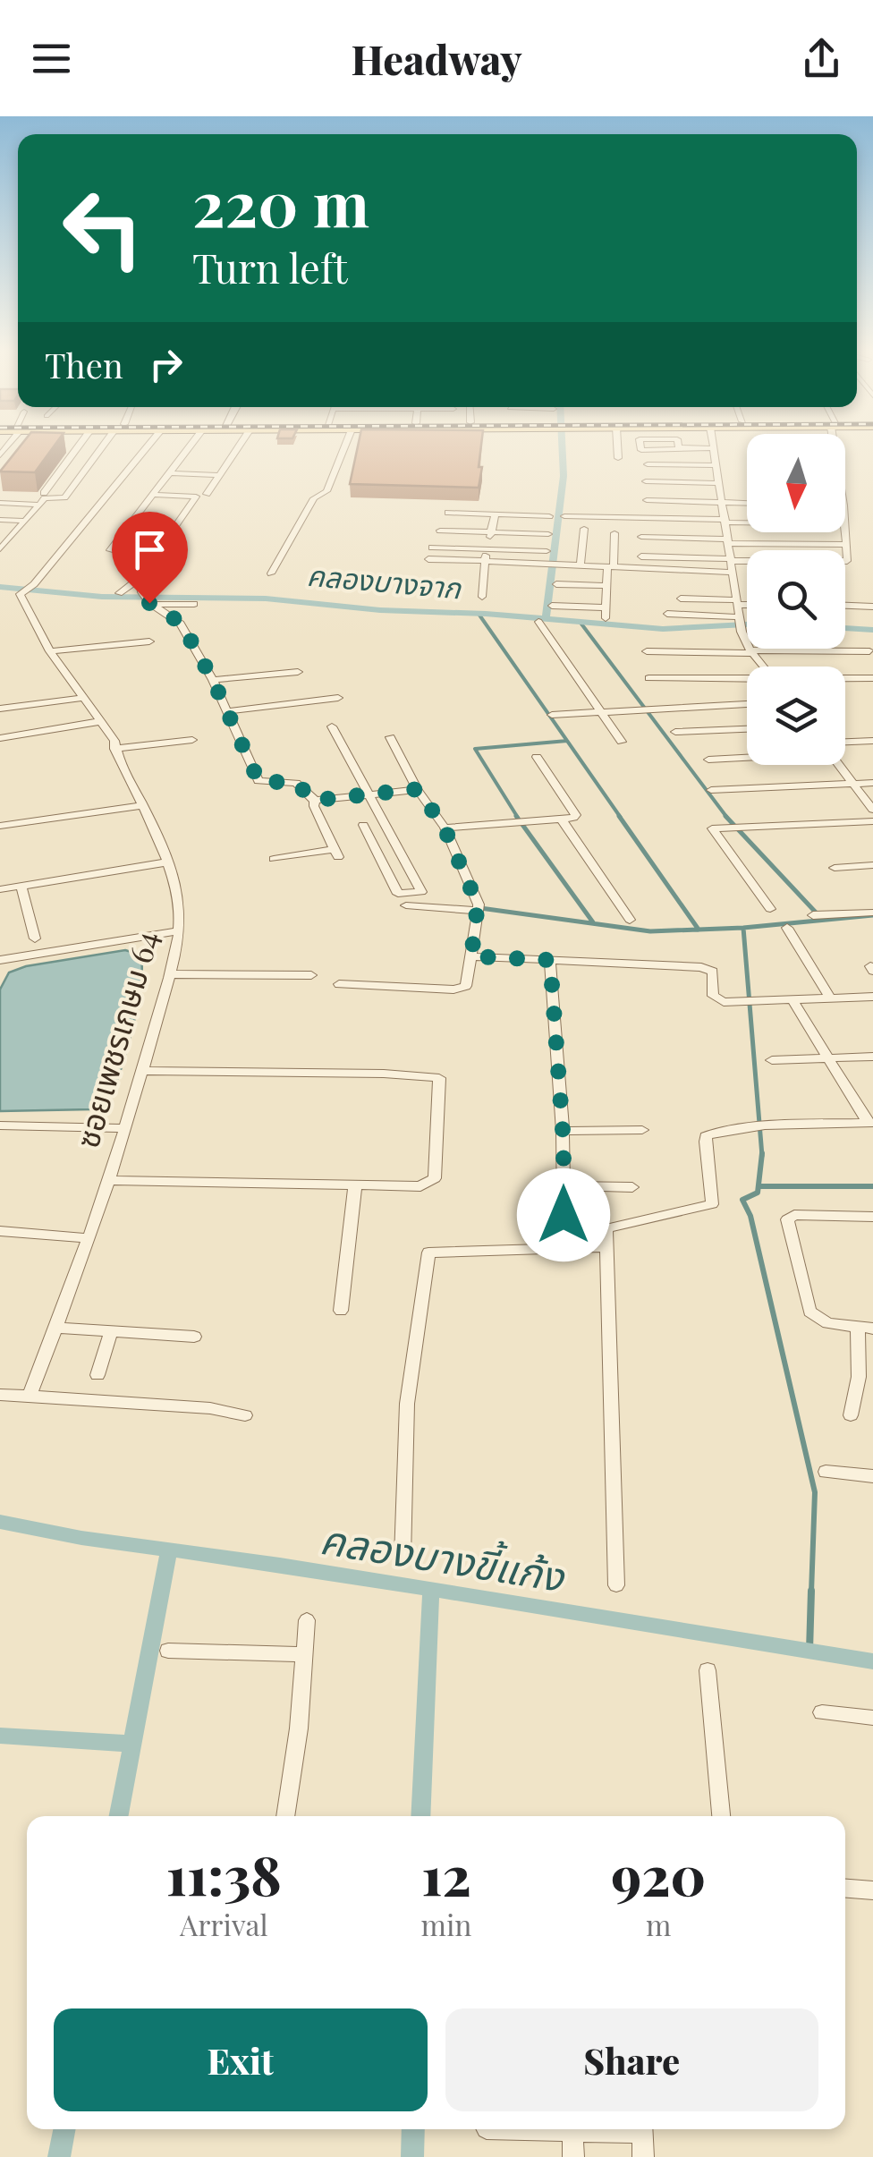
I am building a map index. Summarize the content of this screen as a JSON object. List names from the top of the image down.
{
  "streets": {
    "street": ["ซอยเพชรเกษม 64"]
  },
  "water": ["คลองบางจาก", "คลองบางขี้แก้ง"],
  "north": "bottom",
  "page": {
    "header": "Headway",
    "turn": ["220 m", "Turn left"],
    "then": "Then",
    "eta": [
      "11:38",
      "Arrival",
      "12",
      "min",
      "920",
      "m"
    ],
    "buttons": ["Exit", "Share"]
  }
}
